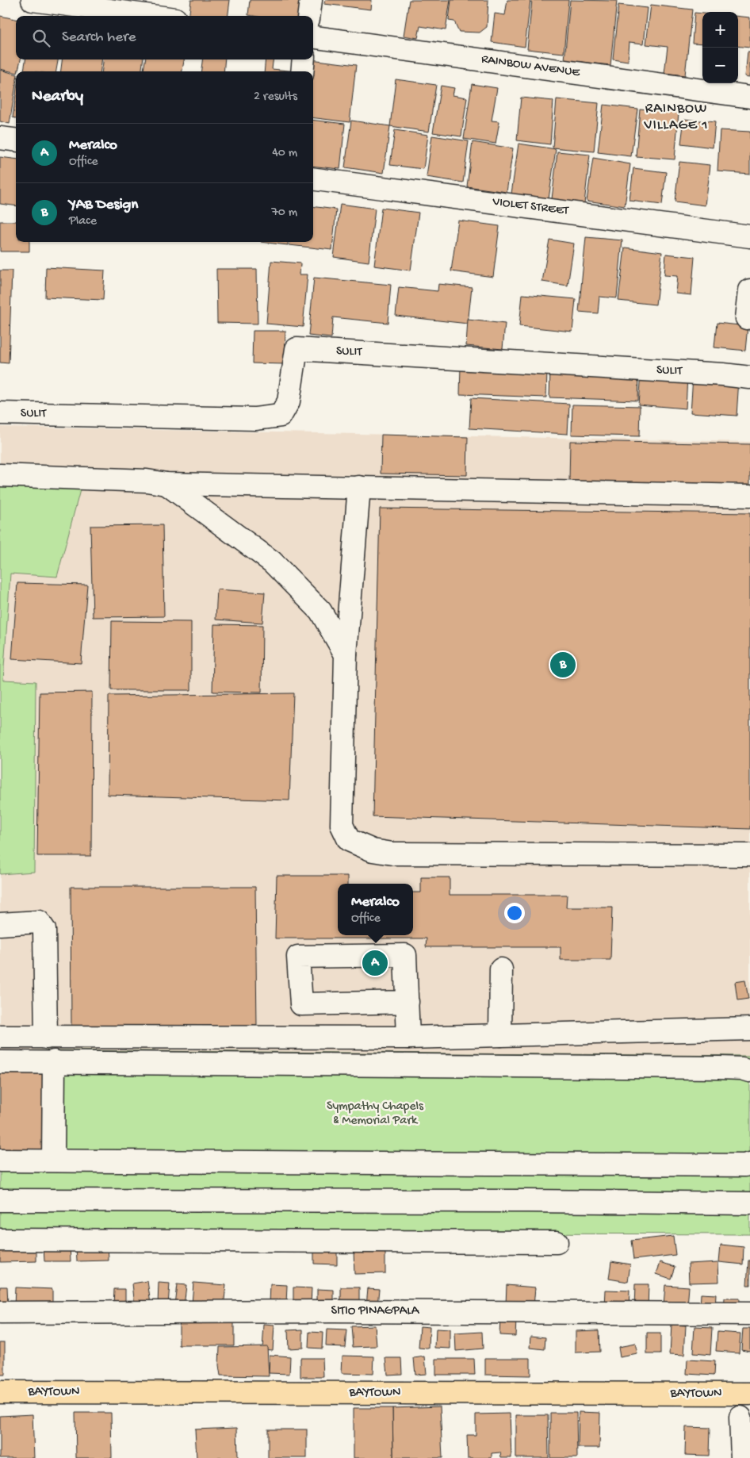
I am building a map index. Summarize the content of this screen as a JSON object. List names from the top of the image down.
{
  "streets": {
    "main road": ["BAYTOWN"],
    "street": [
      "RAINBOW AVENUE",
      "VIOLET STREET",
      "SULIT",
      "SITIO PINAGPALA"
    ]
  },
  "districts": ["RAINBOW VILLAGE 1"],
  "parks": ["Sympathy Chapels & Memorial Park"],
  "page": {
    "map_buttons": ["+", "−"],
    "search": "Search here",
    "heading": ["Nearby", "2 results"],
    "list": [
      {
        "mark": "A",
        "name": "Meralco",
        "note": "Office",
        "value": "40 m"
      },
      {
        "mark": "B",
        "name": "YAB Design",
        "note": "Place",
        "value": "70 m"
      }
    ],
    "pins": ["B", "A"],
    "popup": ["Meralco", "Office"]
  }
}
